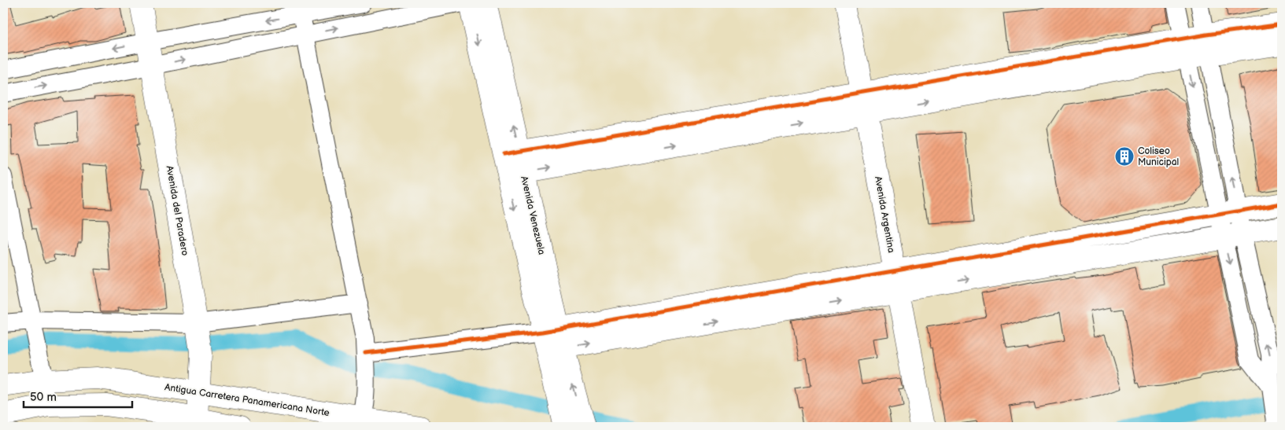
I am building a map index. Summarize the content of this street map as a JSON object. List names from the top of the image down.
{
  "streets": {
    "street": [
      "Avenida del Paradero",
      "Avenida Argentina",
      "Avenida Venezuela",
      "Antigua Carretera Panamericana Norte"
    ]
  },
  "crossings": [
    ["Avenida del Paradero", "Antigua Carretera Panamericana Norte"]
  ],
  "places": {
    "building": ["Coliseo Municipal"]
  },
  "scale_bar": "50 m"
}
